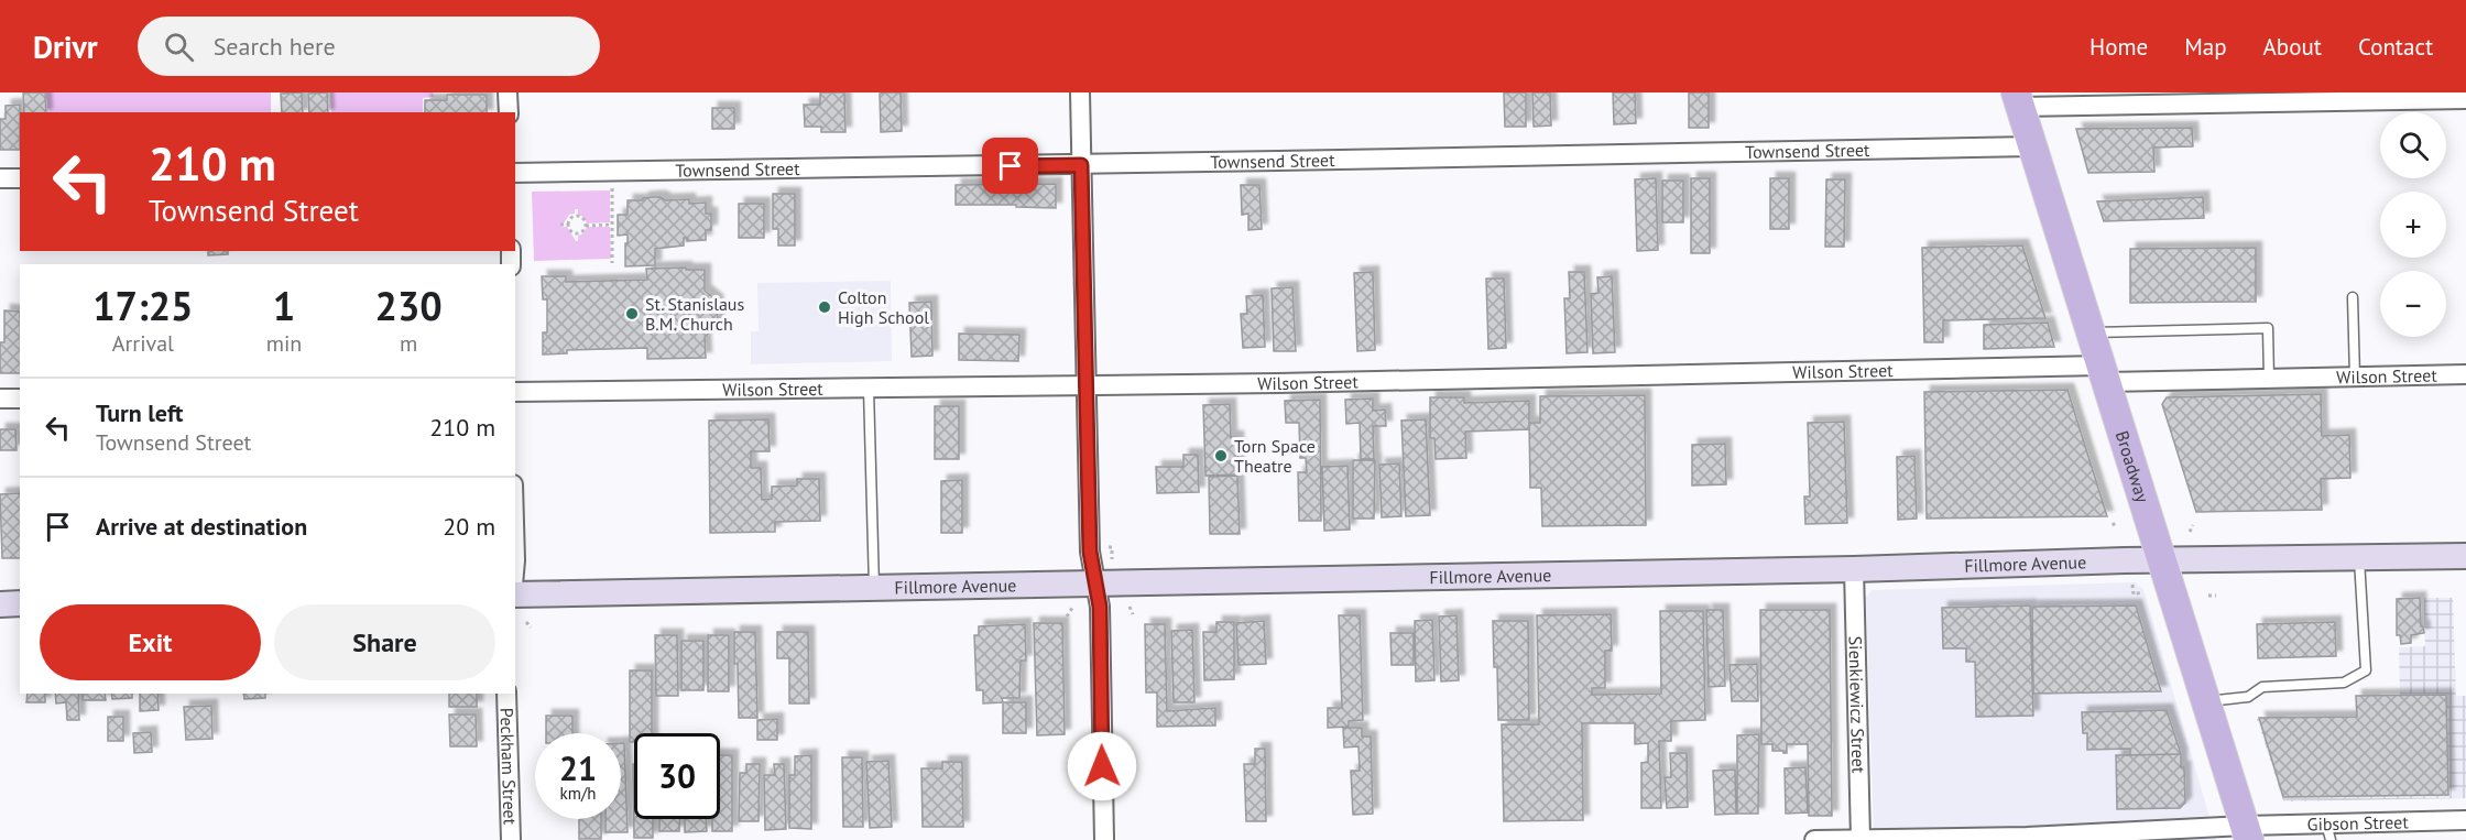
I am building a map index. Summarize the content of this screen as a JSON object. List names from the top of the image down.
{
  "streets": {
    "main road": ["Broadway"],
    "street": [
      "Townsend Street",
      "Wilson Street",
      "Fillmore Avenue",
      "Sienkiewicz Street",
      "Peckham Street",
      "Gibson Street"
    ]
  },
  "crossings": [
    ["Townsend Street", "Broadway"],
    ["Wilson Street", "Broadway"],
    ["Broadway", "Fillmore Avenue"],
    ["Broadway", "Gibson Street"],
    ["Fillmore Avenue", "Sienkiewicz Street"],
    ["Sienkiewicz Street", "Gibson Street"]
  ],
  "places": ["Colton High School", "St. Stanislaus B.M. Church", "Torn Space Theatre"],
  "page": {
    "header": "Drivr",
    "search": "Search here",
    "nav": [
      "Home",
      "Map",
      "About",
      "Contact"
    ],
    "map_buttons": ["+", "−"],
    "turn": ["210 m", "Townsend Street"],
    "eta": [
      "17:25",
      "Arrival",
      "1",
      "min",
      "230",
      "m"
    ],
    "list": [
      {
        "name": "Turn left",
        "note": "Townsend Street",
        "value": "210 m"
      },
      {
        "name": "Arrive at destination",
        "value": "20 m"
      }
    ],
    "buttons": ["Exit", "Share"],
    "speed": "21 km/h",
    "limit": "30"
  }
}
